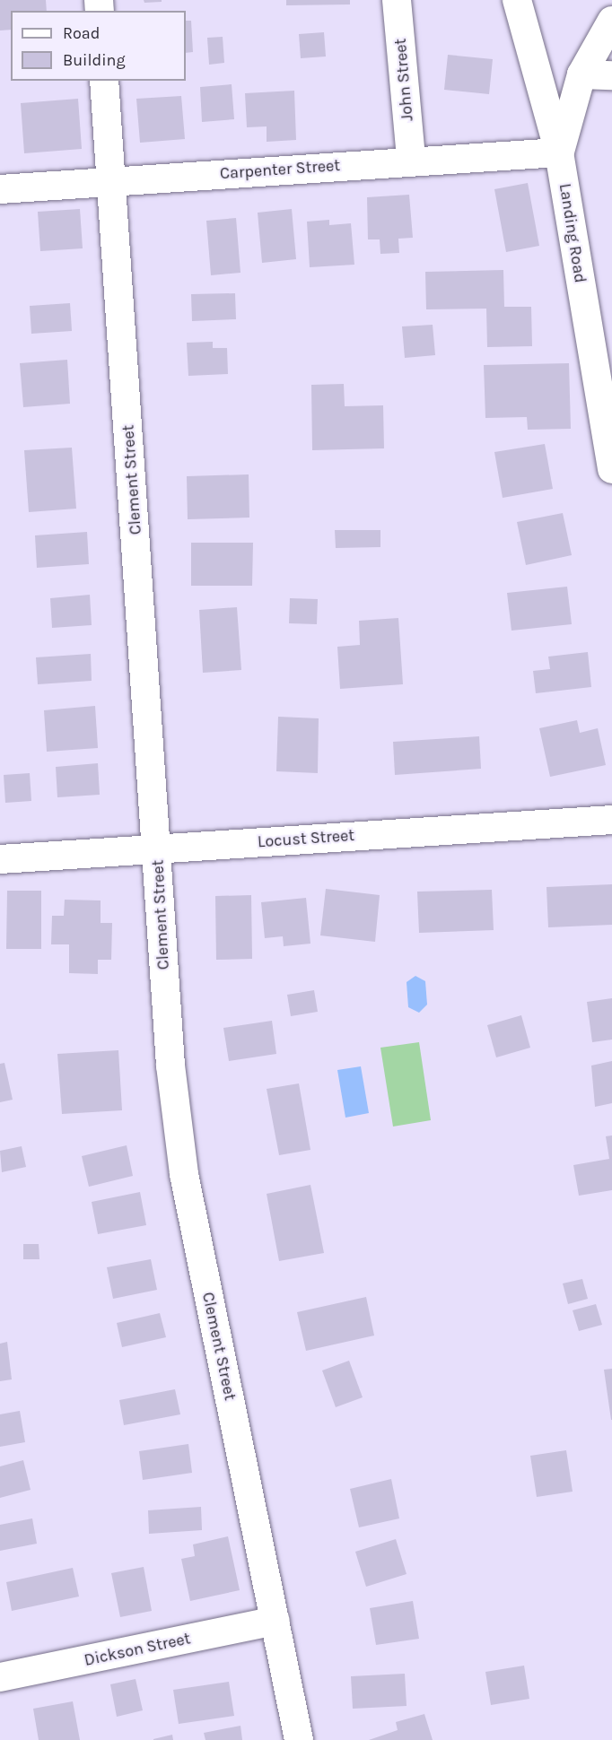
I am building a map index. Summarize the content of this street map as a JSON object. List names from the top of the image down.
{
  "streets": {
    "street": [
      "John Street",
      "Carpenter Street",
      "Landing Road",
      "Clement Street",
      "Locust Street",
      "Dickson Street"
    ]
  },
  "crossings": [
    ["John Street", "Carpenter Street"],
    ["Carpenter Street", "Landing Road"],
    ["Carpenter Street", "Clement Street"],
    ["Clement Street", "Locust Street"],
    ["Clement Street", "Dickson Street"]
  ],
  "legend": ["Road", "Building"]
}
